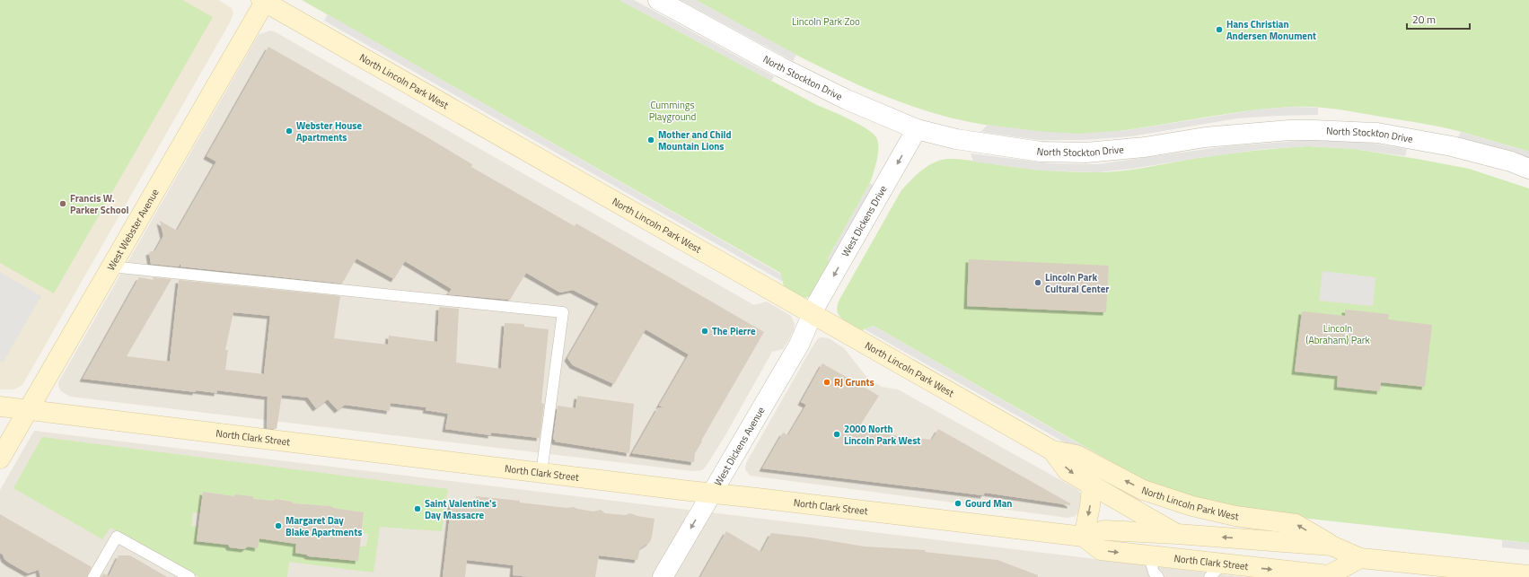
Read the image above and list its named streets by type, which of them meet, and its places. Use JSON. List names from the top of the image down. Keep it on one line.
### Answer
{"streets":{"street":["North Stockton Drive","North Lincoln Park West","West Dickens Drive","West Webster Avenue","North Clark Street","West Dickens Avenue"]},"crossings":[["North Stockton Drive","West Dickens Drive"],["North Lincoln Park West","West Dickens Drive"],["North Lincoln Park West","West Webster Avenue"],["North Lincoln Park West","North Clark Street"],["North Lincoln Park West","West Dickens Avenue"],["West Dickens Drive","West Dickens Avenue"],["West Webster Avenue","North Clark Street"],["North Clark Street","West Dickens Avenue"]],"one_way":["West Dickens Drive"],"parks":["Lincoln Park Zoo","Cummings Playground","Lincoln (Abraham) Park"],"places":["Hans Christian Andersen Monument","Webster House Apartments","Mother and Child Mountain Lions","Francis W. Parker School","Lincoln Park Cultural Center","The Pierre","RJ Grunts","2000 North Lincoln Park West","Gourd Man","Saint Valentine's Day Massacre","Margaret Day Blake Apartments"],"scale_bar":"20 m"}
